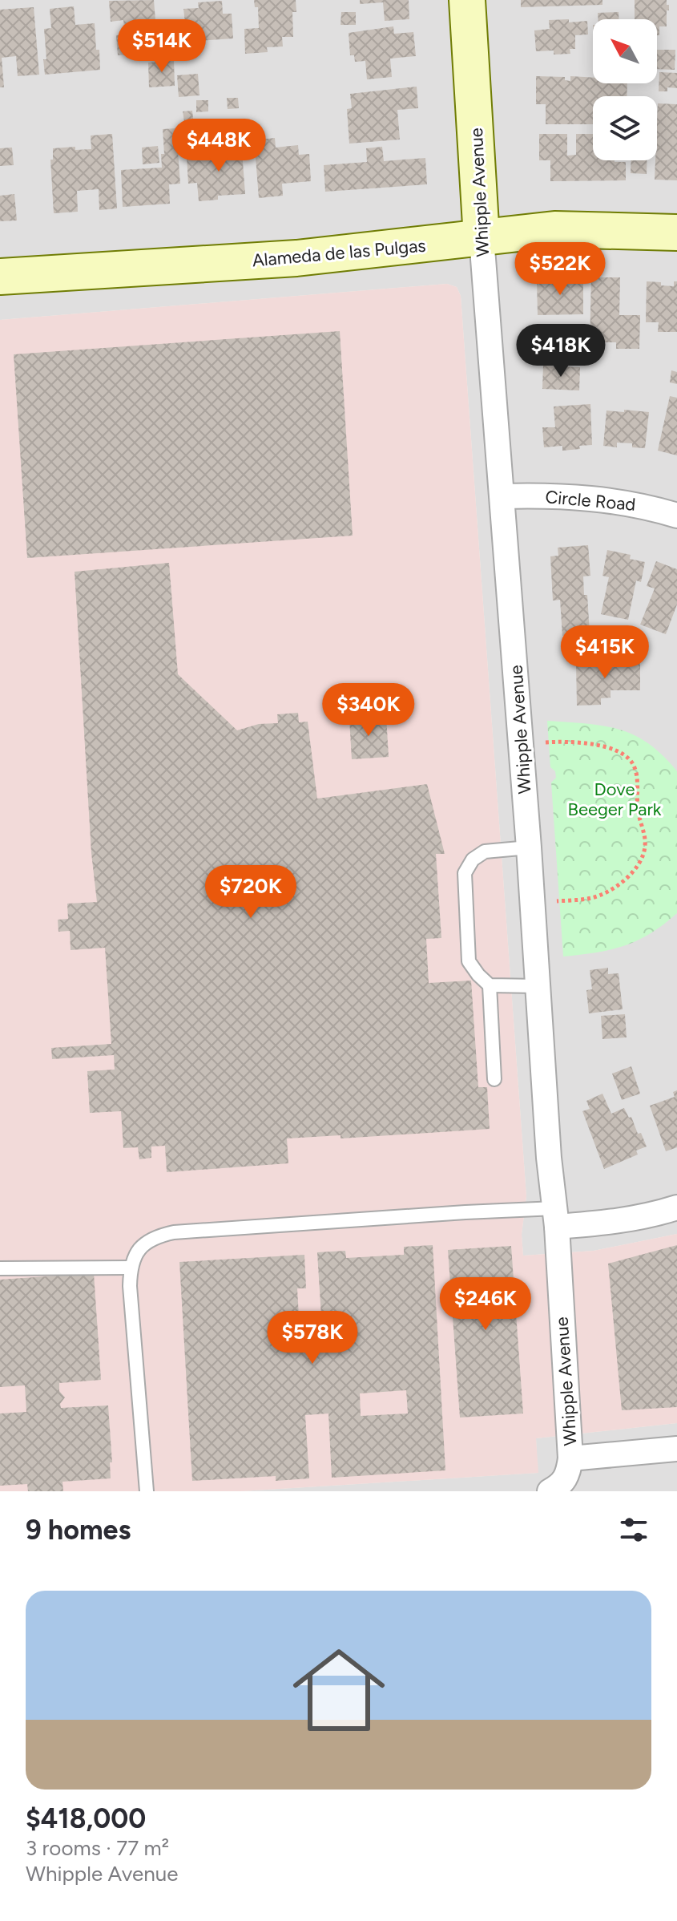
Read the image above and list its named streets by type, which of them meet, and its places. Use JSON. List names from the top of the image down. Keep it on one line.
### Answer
{"streets":{"main road":["Whipple Avenue","Alameda de las Pulgas"],"street":["Circle Road"]},"crossings":[["Whipple Avenue","Alameda de las Pulgas"],["Whipple Avenue","Circle Road"]],"parks":["Dove Beeger Park"],"north":"top left","page":{"price":["$514K","$448K","$522K","$418K","$415K","$340K","$720K","$246K","$578K"],"heading":"9 homes","list":[{"name":"$418,000","note":"3 rooms · 77 m² · Whipple Avenue"}]}}
